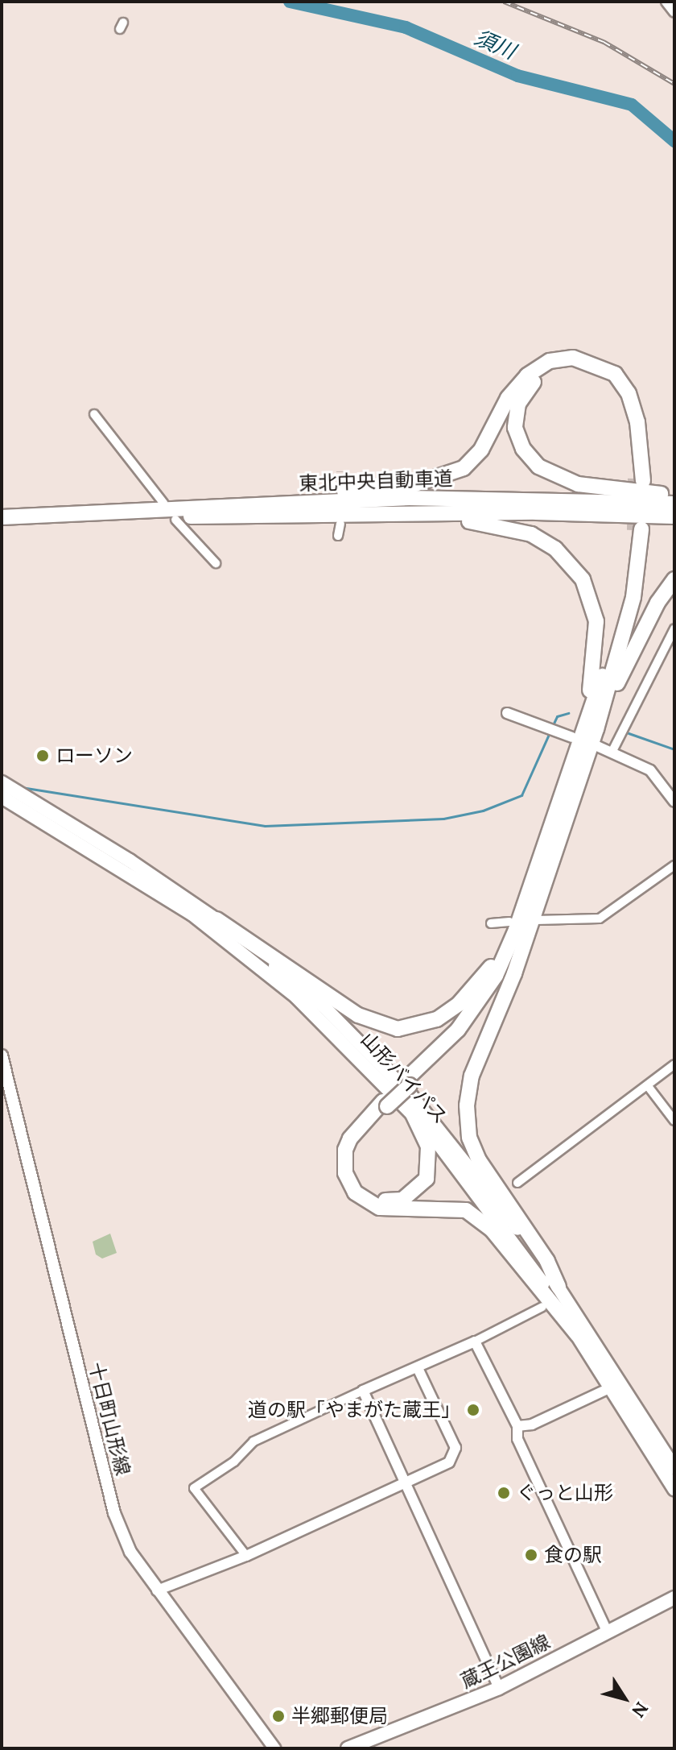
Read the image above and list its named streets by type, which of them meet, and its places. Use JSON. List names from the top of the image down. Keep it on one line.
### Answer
{"streets":{"highway":["東北中央自動車道"],"main road":["山形バイパス","十日町山形線","蔵王公園線"]},"water":["須川"],"places":["ローソン","道の駅「やまがた蔵王」","ぐっと山形","食の駅","半郷郵便局"],"north":"bottom right"}
